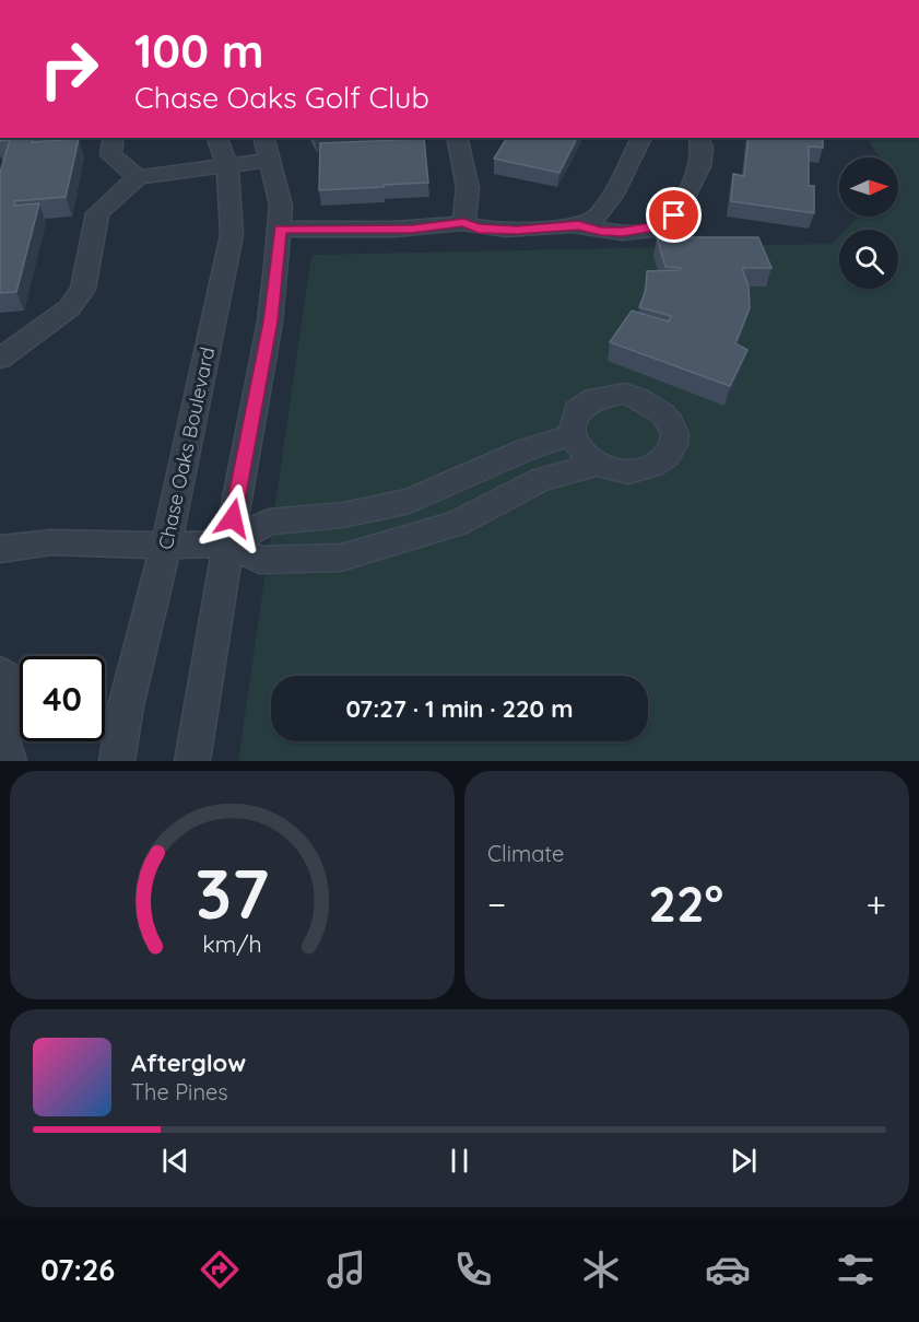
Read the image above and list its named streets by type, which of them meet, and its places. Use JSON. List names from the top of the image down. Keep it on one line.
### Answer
{"streets":{"street":["Chase Oaks Boulevard"]},"north":"right","page":{"turn":["100 m","Chase Oaks Golf Club"],"limit":"40","trip":"07:27 · 1 min · 220 m","tile":"Climate","heat":["−","22°","+"],"song":["Afterglow","The Pines"],"tabs":"07:26","gauge":["37","km/h"]}}
